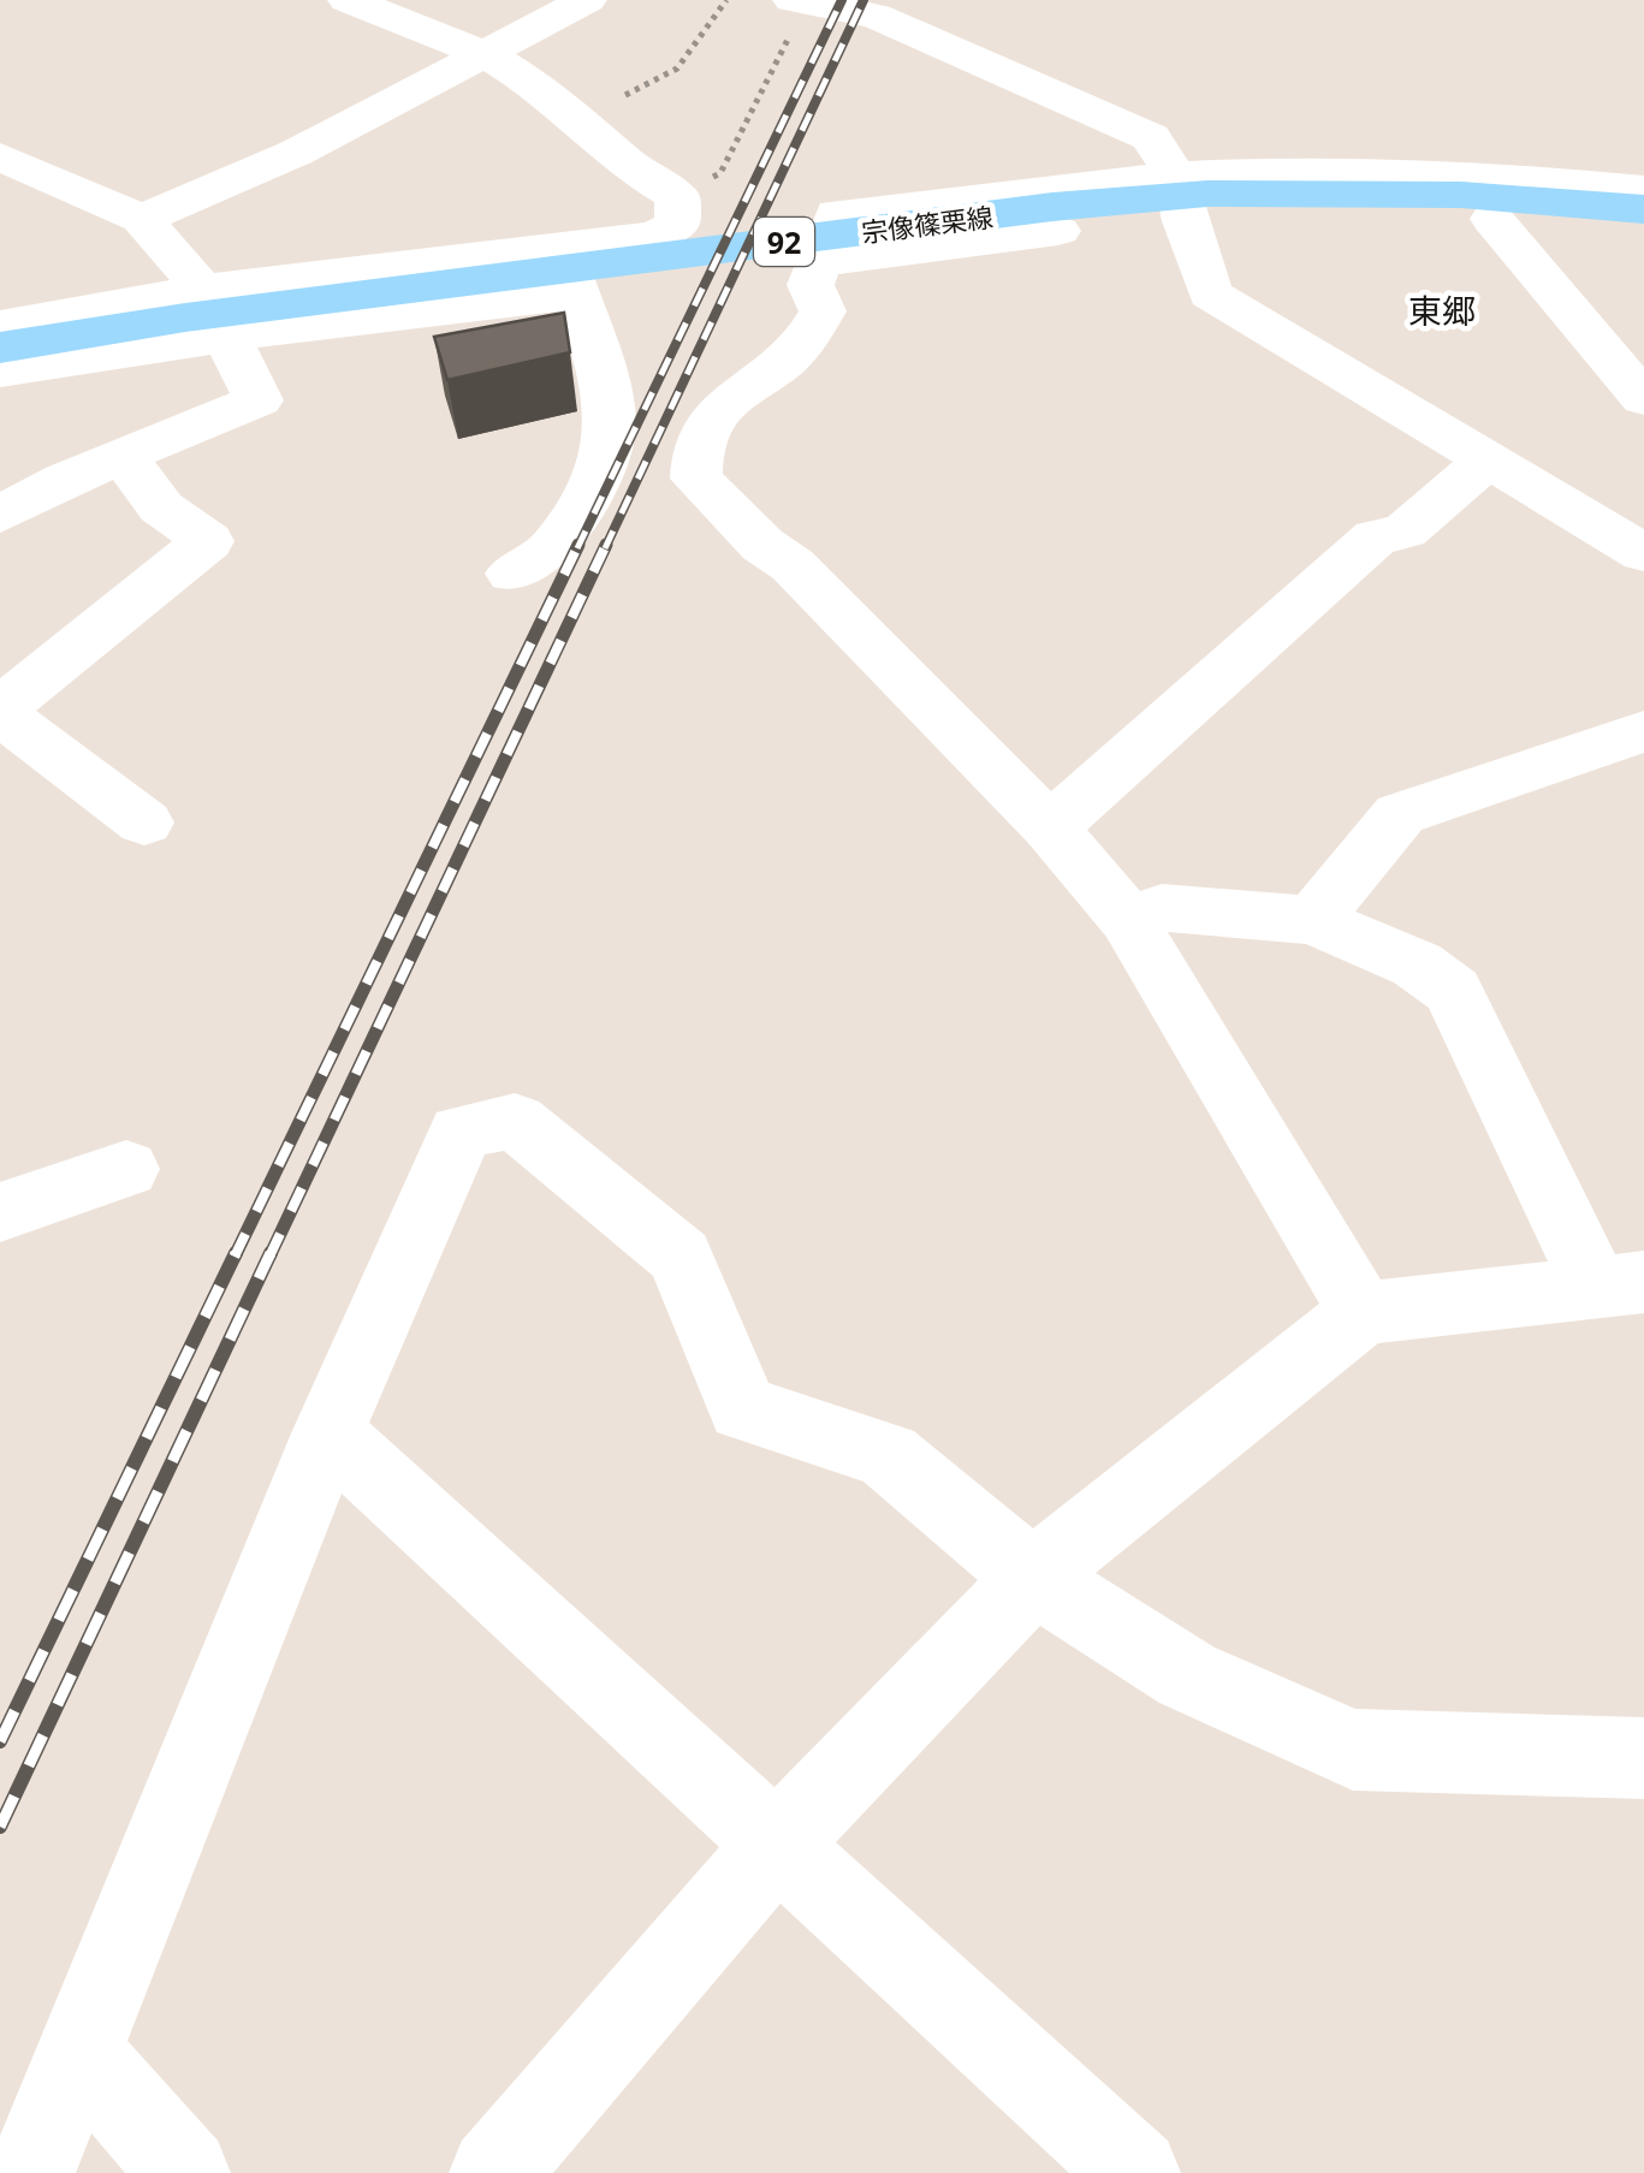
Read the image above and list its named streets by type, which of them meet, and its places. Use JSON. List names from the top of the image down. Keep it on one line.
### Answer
{"streets":{"main road":["宗像篠栗線","92"]},"districts":["東郷"]}
